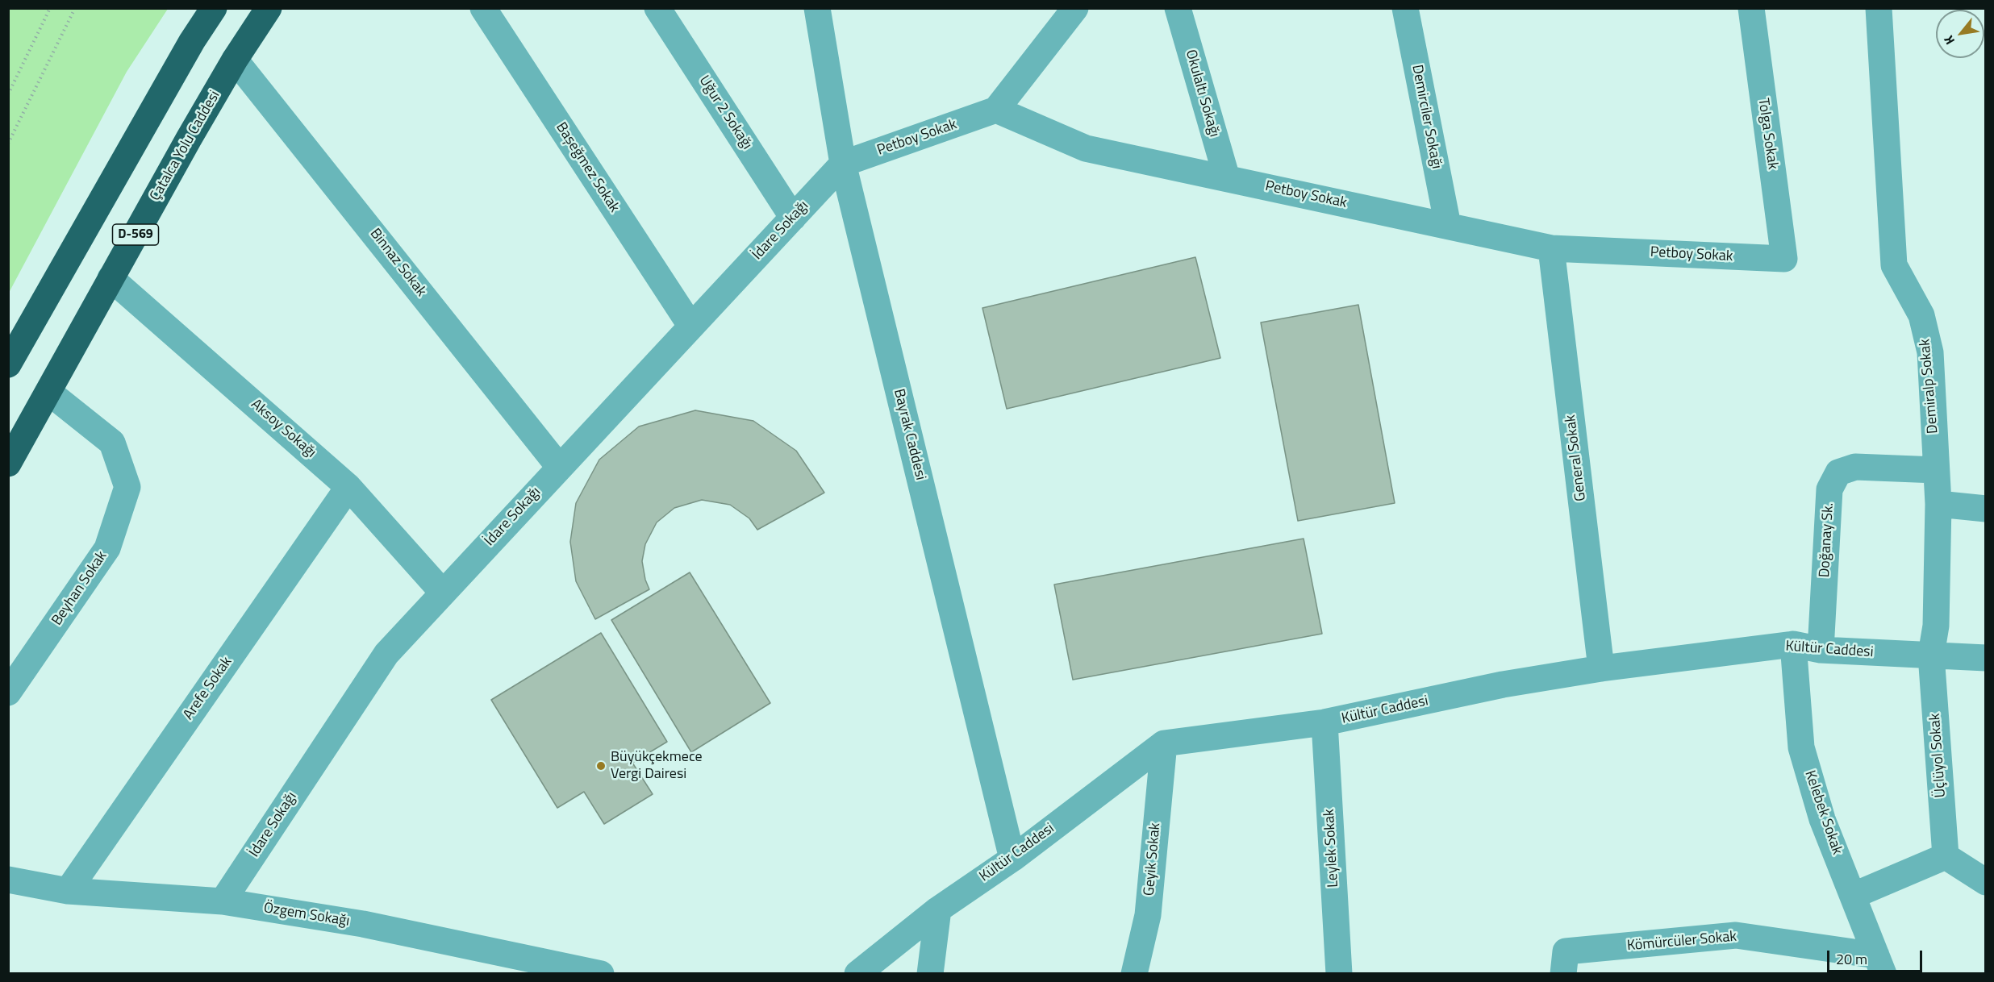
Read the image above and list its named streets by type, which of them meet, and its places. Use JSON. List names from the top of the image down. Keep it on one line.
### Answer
{"streets":{"highway":["Çatalca Yolu Caddesi","D-569"],"street":["Okulaltı Sokağı","Uğur 2 Sokağı","Demirciler Sokağı","Tolga Sokak","Petboy Sokak","Başeğmez Sokak","İdare Sokağı","Binnaz Sokak","Demiralp Sokak","Aksoy Sokağı","Bayrak Caddesi","General Sokak","Doğanay Sk.","Beyhan Sokak","Kültür Caddesi","Arefe Sokak","Üçlüyol Sokak","Kelebek Sokak","Leylek Sokak","Geyik Sokak","Özgem Sokağı","Kömürcüler Sokak"]},"crossings":[["Okulaltı Sokağı","Petboy Sokak"],["Uğur 2 Sokağı","İdare Sokağı"],["Demirciler Sokağı","Petboy Sokak"],["Tolga Sokak","Petboy Sokak"],["Petboy Sokak","İdare Sokağı"],["Petboy Sokak","Bayrak Caddesi"],["Petboy Sokak","General Sokak"],["Çatalca Yolu Caddesi","Binnaz Sokak"],["Çatalca Yolu Caddesi","Aksoy Sokağı"],["Çatalca Yolu Caddesi","Beyhan Sokak"],["Başeğmez Sokak","İdare Sokağı"],["İdare Sokağı","Binnaz Sokak"],["İdare Sokağı","Aksoy Sokağı"],["İdare Sokağı","Bayrak Caddesi"],["İdare Sokağı","Özgem Sokağı"],["Demiralp Sokak","Doğanay Sk."],["Demiralp Sokak","Kültür Caddesi"],["Demiralp Sokak","Üçlüyol Sokak"],["Aksoy Sokağı","Arefe Sokak"],["Bayrak Caddesi","Kültür Caddesi"],["General Sokak","Kültür Caddesi"],["Doğanay Sk.","Kültür Caddesi"],["Kültür Caddesi","Üçlüyol Sokak"],["Kültür Caddesi","Kelebek Sokak"],["Kültür Caddesi","Leylek Sokak"],["Kültür Caddesi","Geyik Sokak"],["Arefe Sokak","Özgem Sokağı"],["Kelebek Sokak","Kömürcüler Sokak"]],"places":["Büyükçekmece Vergi Dairesi"],"scale_bar":"20 m","north":"bottom left"}
